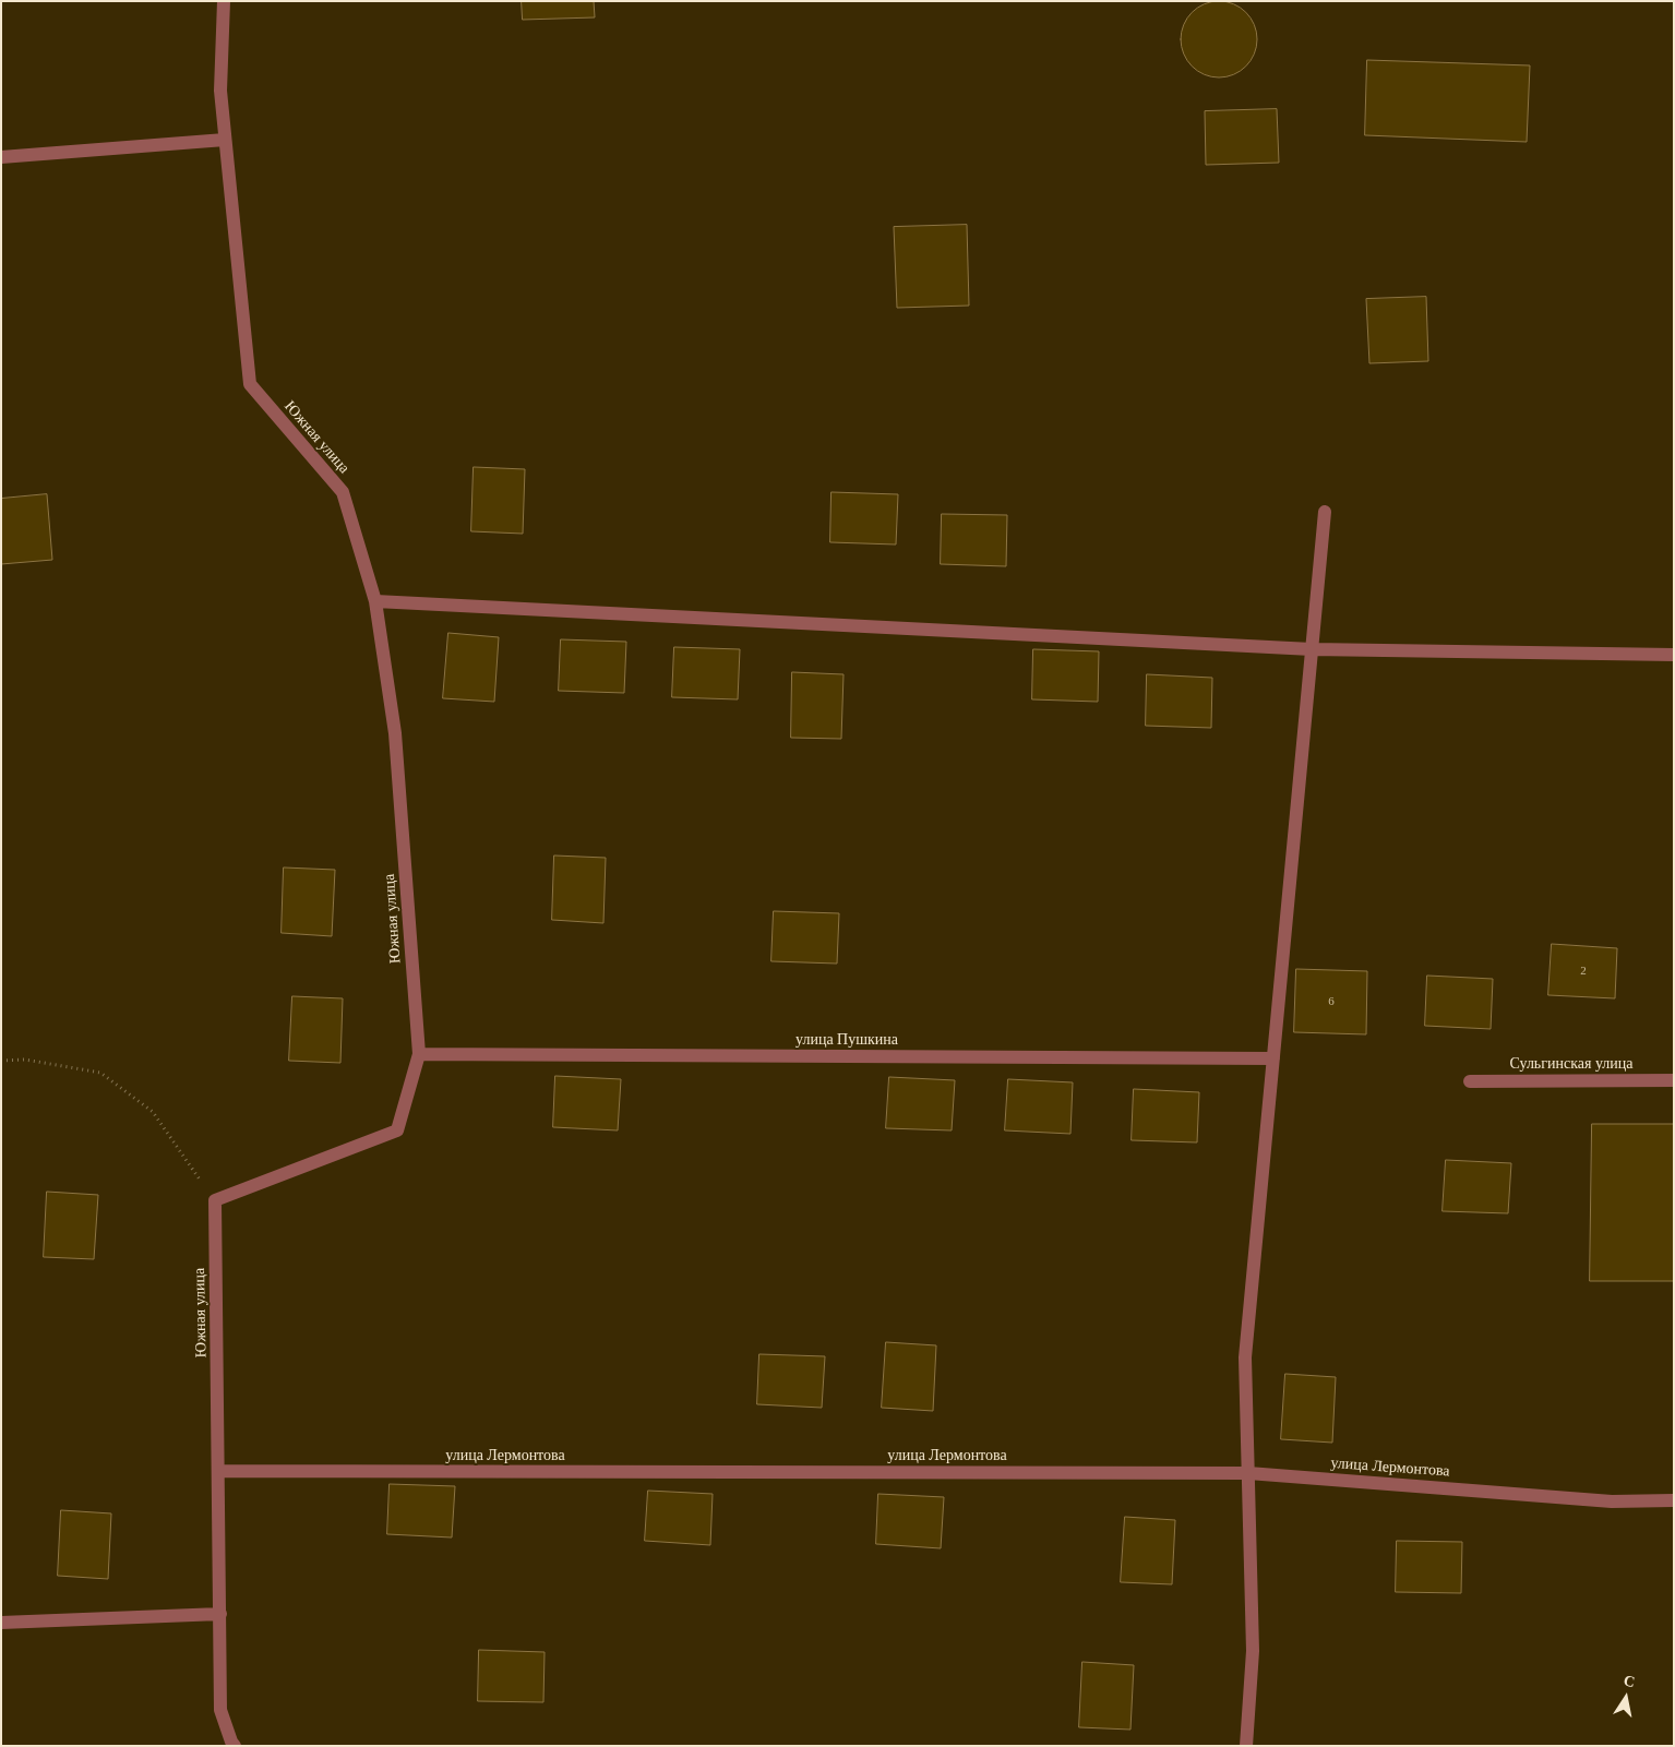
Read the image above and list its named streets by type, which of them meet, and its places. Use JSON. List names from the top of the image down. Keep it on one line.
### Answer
{"streets":{"street":["Южная улица","улица Пушкина","Сульгинская улица","улица Лермонтова"]},"crossings":[["Южная улица","улица Пушкина"],["Южная улица","улица Лермонтова"]],"house_numbers":["2","6"],"north":"top"}
